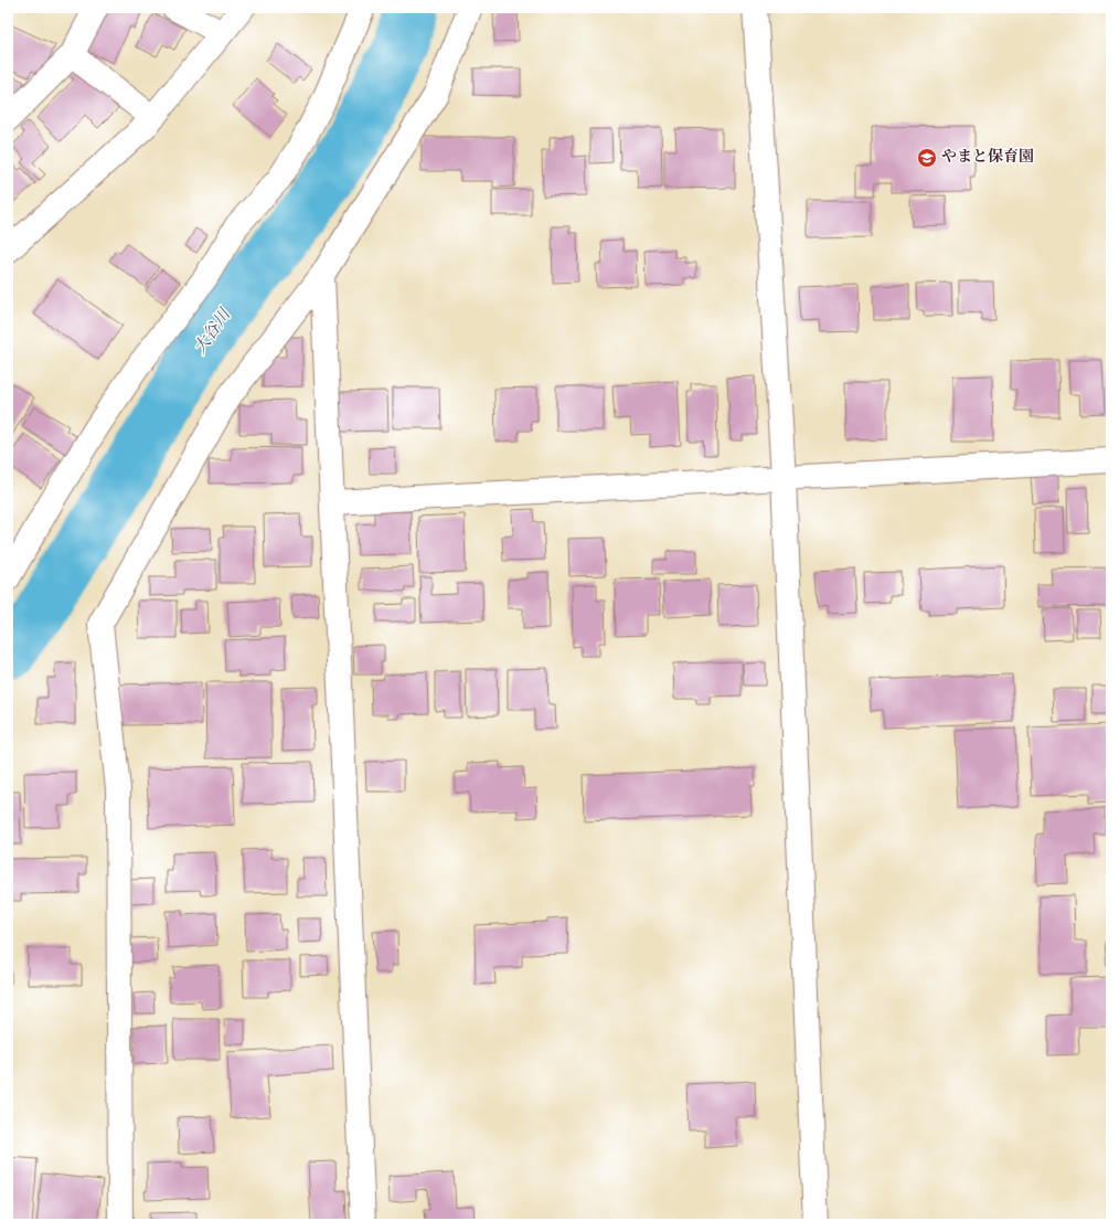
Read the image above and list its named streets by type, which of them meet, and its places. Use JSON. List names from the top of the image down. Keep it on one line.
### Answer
{"water":["大谷川"],"places":{"school or university":["やまと保育園"]}}
